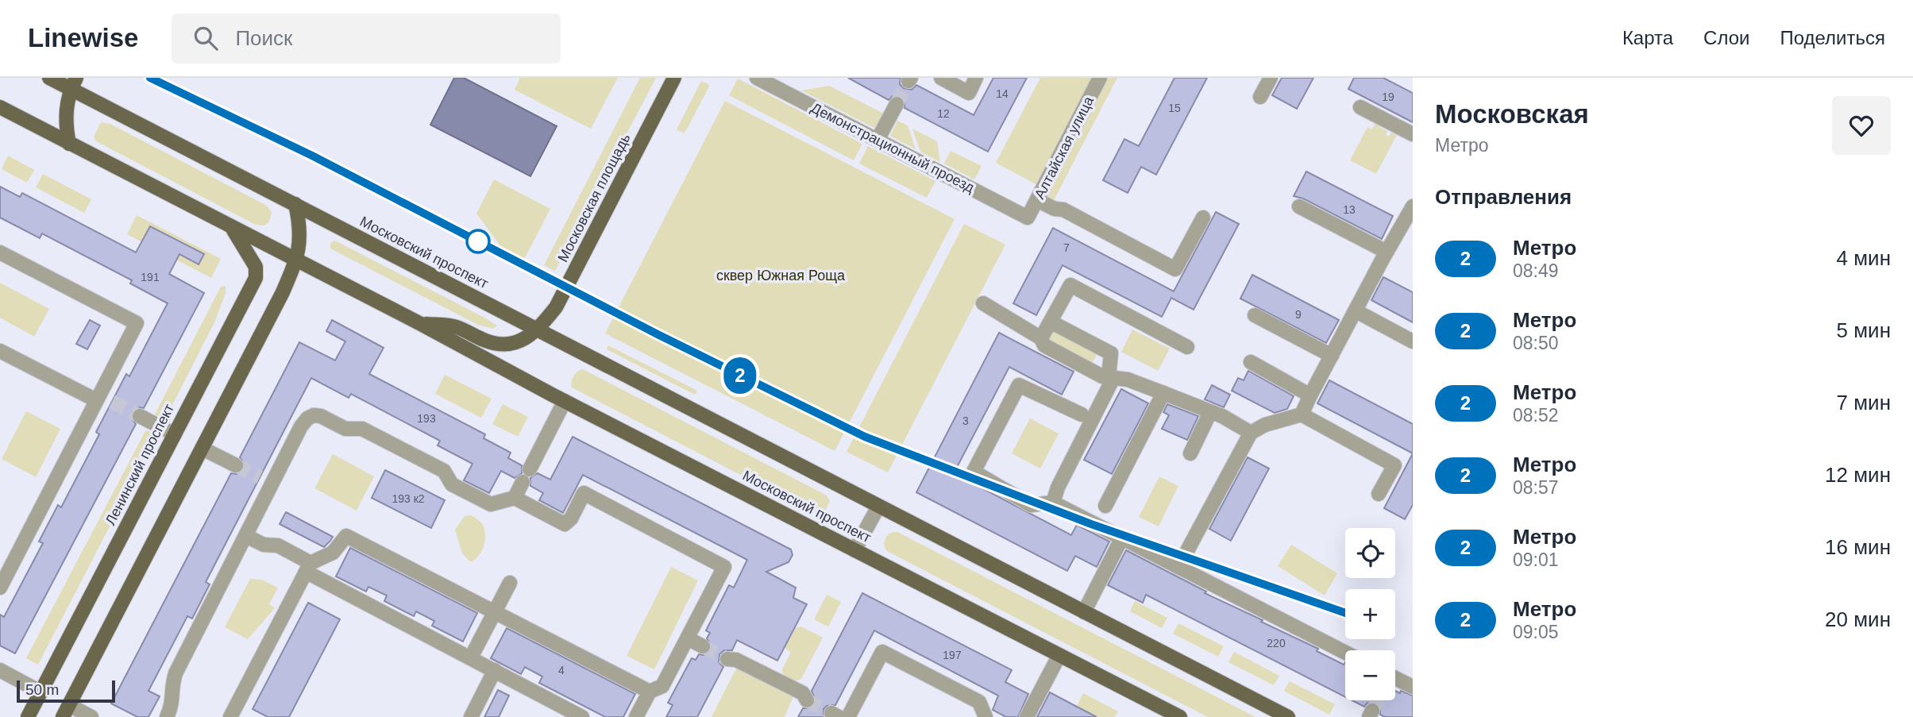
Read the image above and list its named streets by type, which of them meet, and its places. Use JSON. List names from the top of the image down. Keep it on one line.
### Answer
{"streets":{"main road":["Московская площадь","Московский проспект","Ленинский проспект"],"street":["Демонстрационный проезд","Алтайская улица"]},"crossings":[["Демонстрационный проезд","Алтайская улица"],["Московская площадь","Московский проспект"],["Московский проспект","Ленинский проспект"]],"parks":["сквер Южная Роща"],"lines":["metro line 2"],"house_numbers":["14","19","15","12","13","7","191","9","193","3","193 к2","220","197","4"],"scale_bar":"50 m","page":{"header":"Linewise","search":"Поиск","nav":["Карта","Слои","Поделиться"],"on_map":"2","heading":[["Московская","Метро"],"Отправления"],"list":[{"mark":"2","name":"Метро","note":"08:49","value":"4 мин"},{"mark":"2","name":"Метро","note":"08:50","value":"5 мин"},{"mark":"2","name":"Метро","note":"08:52","value":"7 мин"},{"mark":"2","name":"Метро","note":"08:57","value":"12 мин"},{"mark":"2","name":"Метро","note":"09:01","value":"16 мин"},{"mark":"2","name":"Метро","note":"09:05","value":"20 мин"}],"map_buttons":["+","−"],"scale":"50 m"}}
